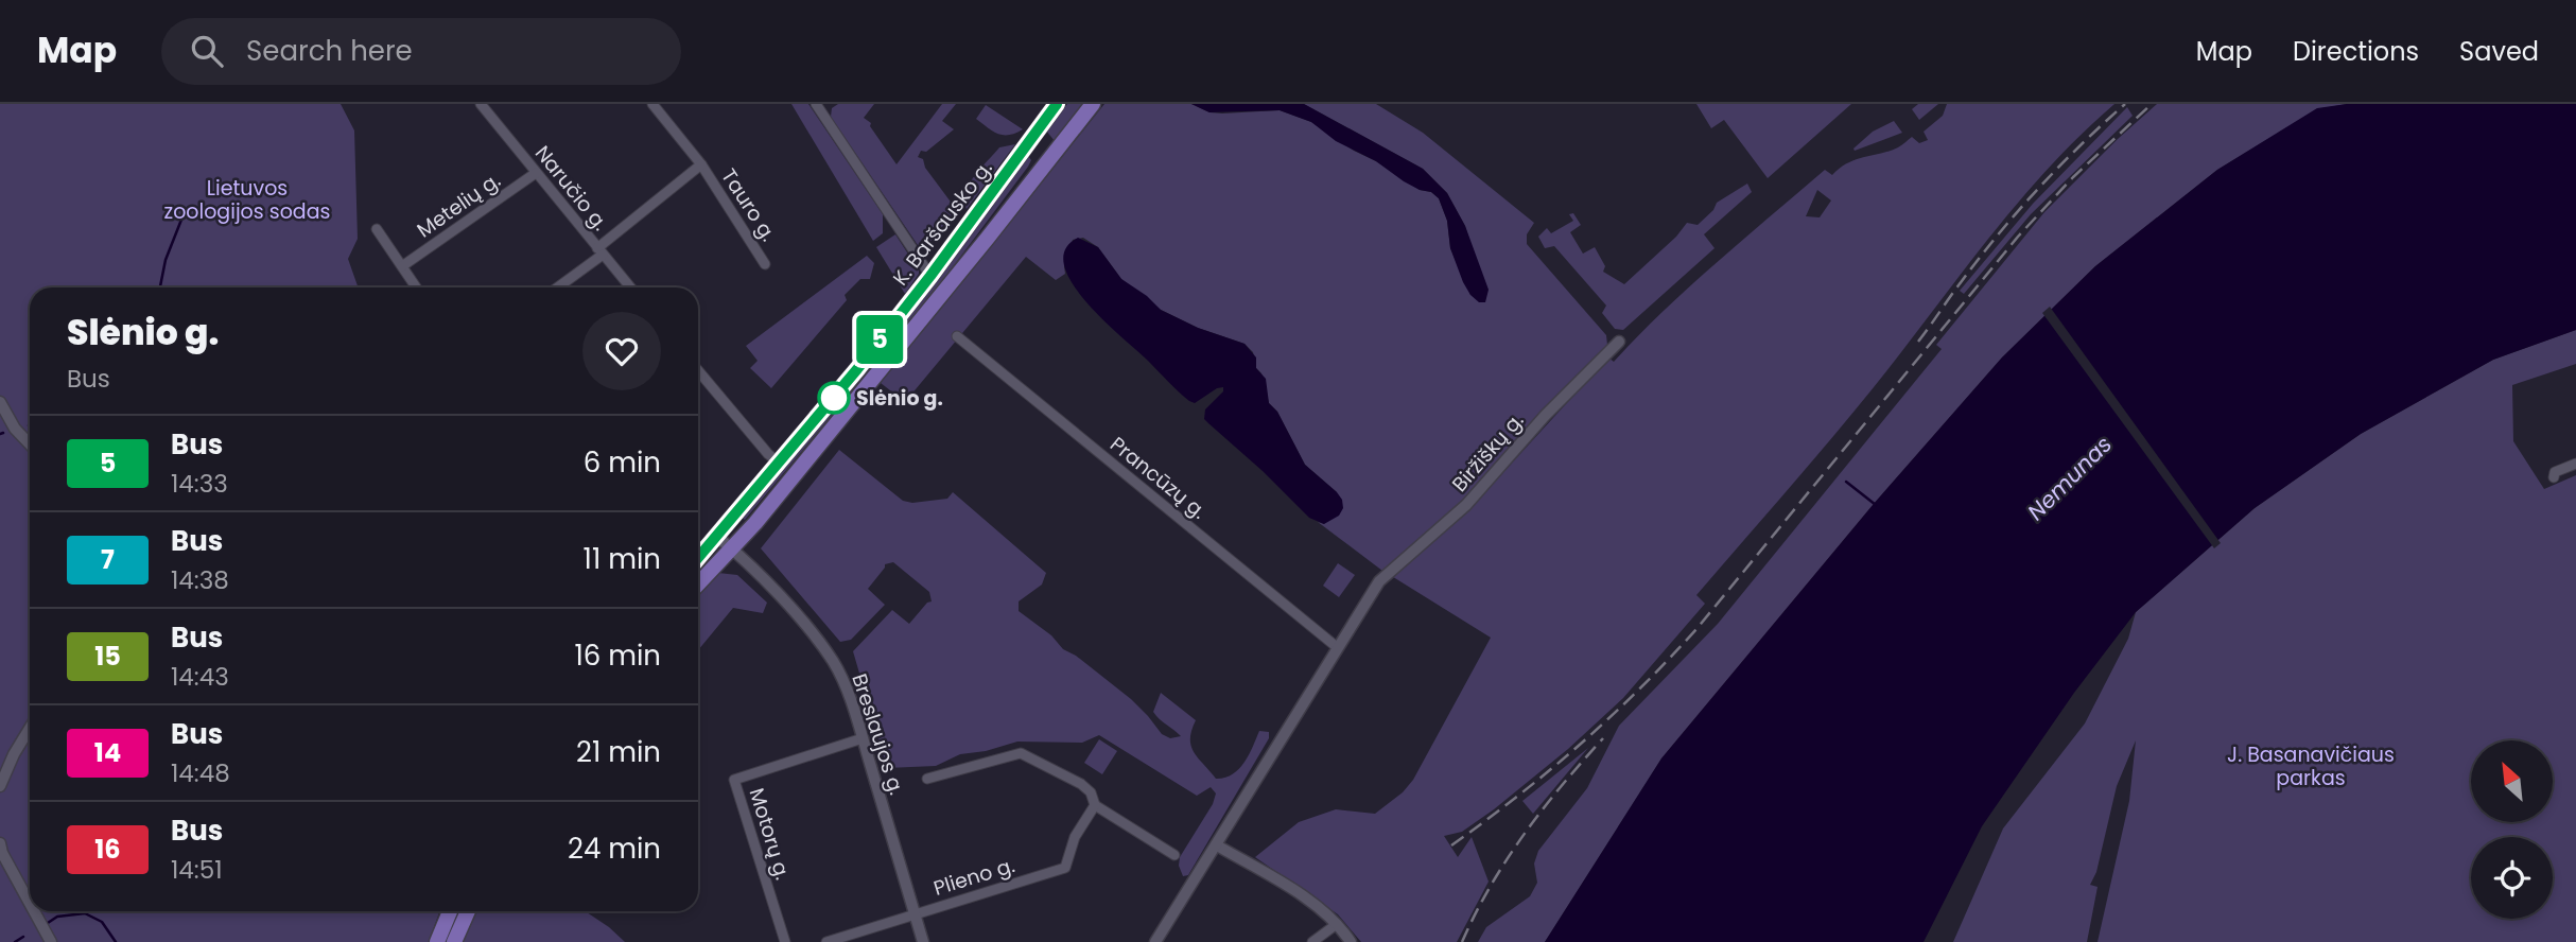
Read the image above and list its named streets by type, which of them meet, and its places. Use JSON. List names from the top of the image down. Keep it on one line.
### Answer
{"streets":{"main road":["K. Baršausko g."],"street":["Naručio g.","Metelių g.","Tauro g.","Biržiškų g.","Prancūzų g.","Breslaujos g.","Motorų g.","Plieno g."]},"crossings":[["Naručio g.","Metelių g."],["Naručio g.","Tauro g."],["K. Baršausko g.","Breslaujos g."],["Biržiškų g.","Prancūzų g."],["Breslaujos g.","Motorų g."],["Breslaujos g.","Plieno g."]],"water":["Nemunas"],"parks":["Lietuvos zoologijos sodas","J. Basanavičiaus parkas"],"places":["Slėnio g."],"lines":["bus line 5"],"north":"top left","page":{"header":"Map","search":"Search here","nav":["Map","Directions","Saved"],"on_map":"5","heading":["Slėnio g.","Bus"],"list":[{"mark":"5","name":"Bus","note":"14:33","value":"6 min"},{"mark":"7","name":"Bus","note":"14:38","value":"11 min"},{"mark":"15","name":"Bus","note":"14:43","value":"16 min"},{"mark":"14","name":"Bus","note":"14:48","value":"21 min"},{"mark":"16","name":"Bus","note":"14:51","value":"24 min"}]}}
